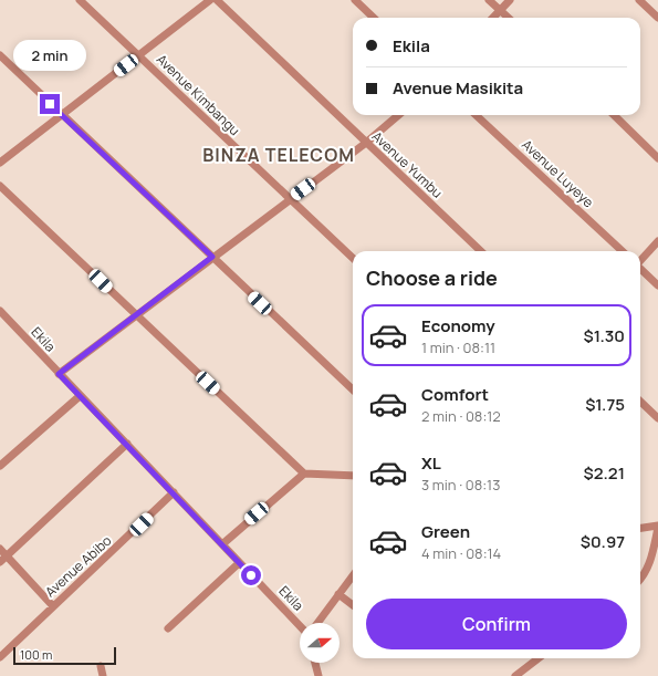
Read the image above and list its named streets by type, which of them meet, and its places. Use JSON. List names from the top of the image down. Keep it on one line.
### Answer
{"streets":{"street":["Avenue Kimbangu","Avenue Yumbu","Avenue Luyeye","Ekila","Avenue Abibo"]},"crossings":[["Ekila","Avenue Abibo"]],"districts":["BINZA TELECOM"],"scale_bar":"100 m","north":"right","page":{"banner":["Ekila","Avenue Masikita"],"bubble":"2 min","heading":"Choose a ride","list":[{"name":"Economy","note":"1 min · 08:11","value":"$1.30"},{"name":"Comfort","note":"2 min · 08:12","value":"$1.75"},{"name":"XL","note":"3 min · 08:13","value":"$2.21"},{"name":"Green","note":"4 min · 08:14","value":"$0.97"}],"buttons":"Confirm","scale":"100 m"}}
